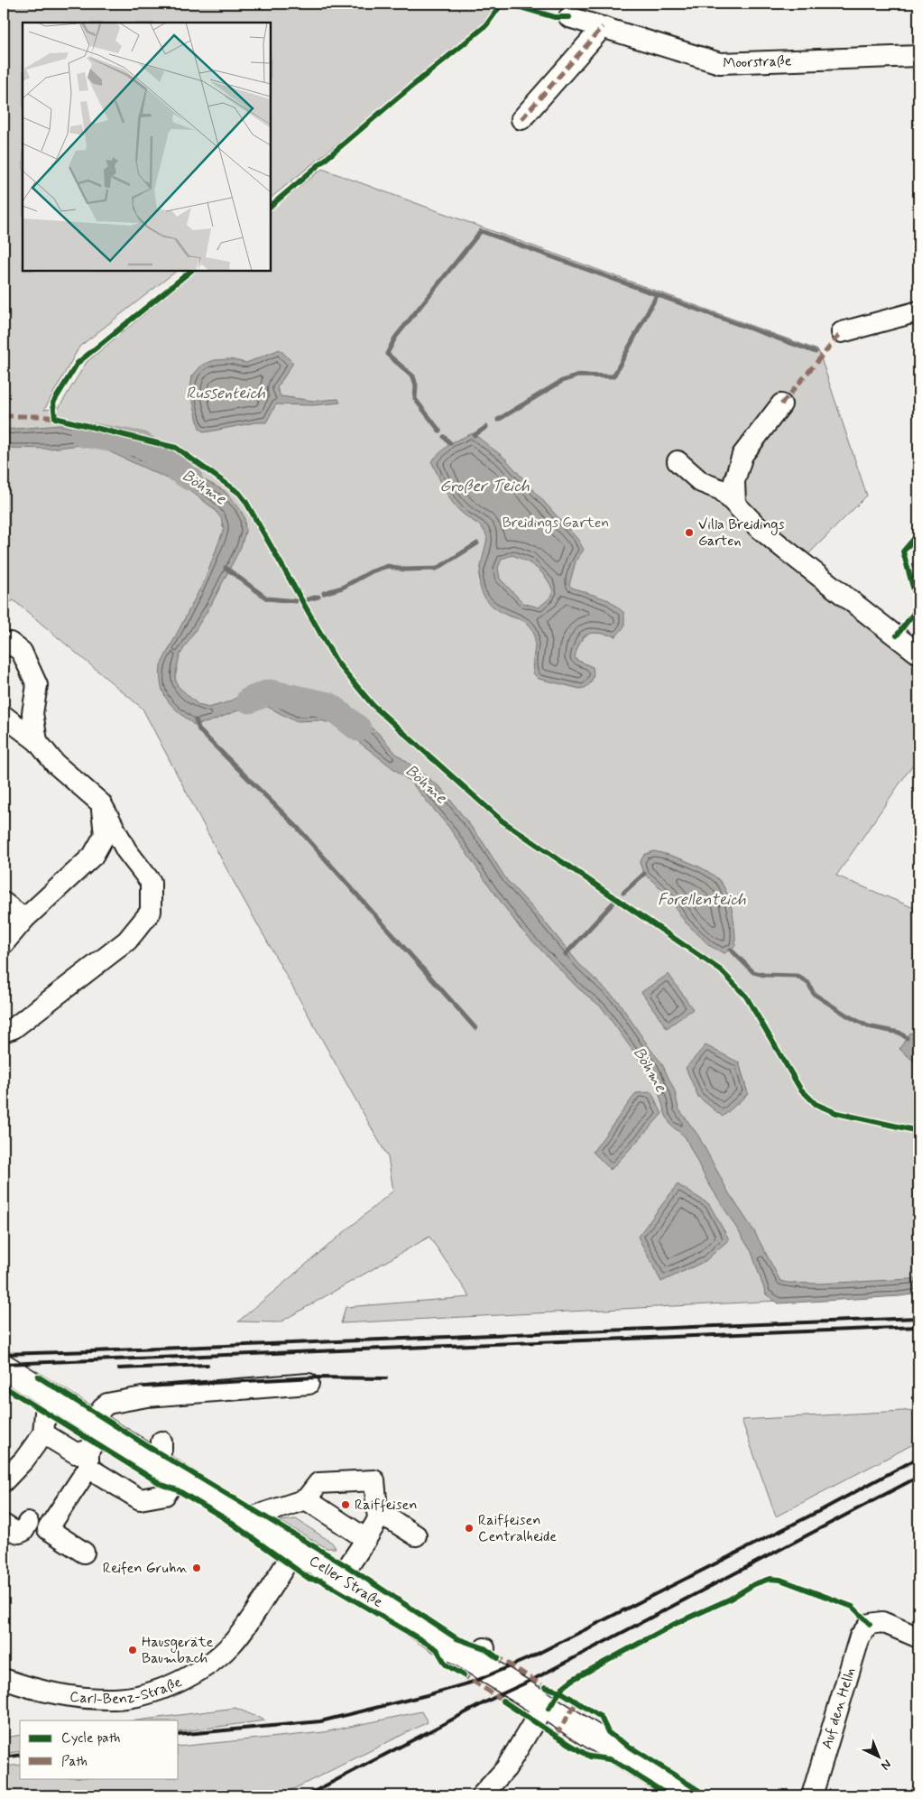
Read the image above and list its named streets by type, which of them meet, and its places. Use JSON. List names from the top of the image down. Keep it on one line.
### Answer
{"streets":{"main road":["Celler Straße"],"street":["Moorstraße","Carl-Benz-Straße","Auf den Helln"]},"crossings":[["Celler Straße","Carl-Benz-Straße"]],"water":["Russenteich","Großer Teich","Böhme","Forellenteich"],"parks":["Breidings Garten"],"places":["Villa Breidings Garten","Raiffeisen","Raiffeisen Centralheide","Reifen Gruhn","Hausgeräte Baumbach"],"legend":["Cycle path","Path"],"north":"bottom right"}
